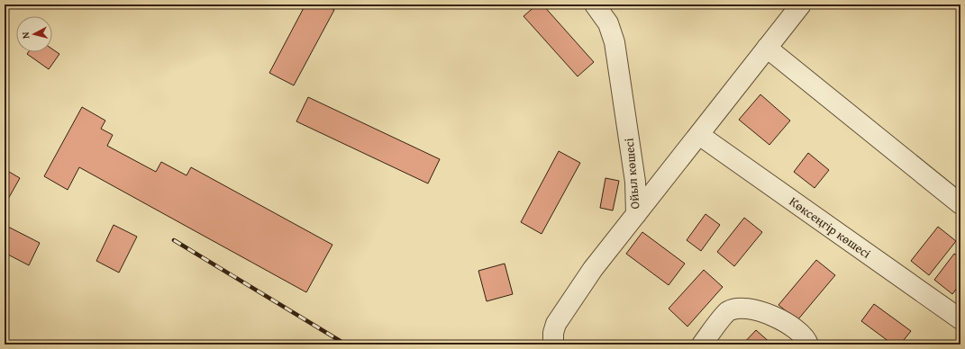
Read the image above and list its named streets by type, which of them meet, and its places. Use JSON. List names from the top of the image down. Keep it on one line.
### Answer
{"streets":{"street":["Ойыл көшесі","Көксеңгір көшесі"]},"north":"left"}
